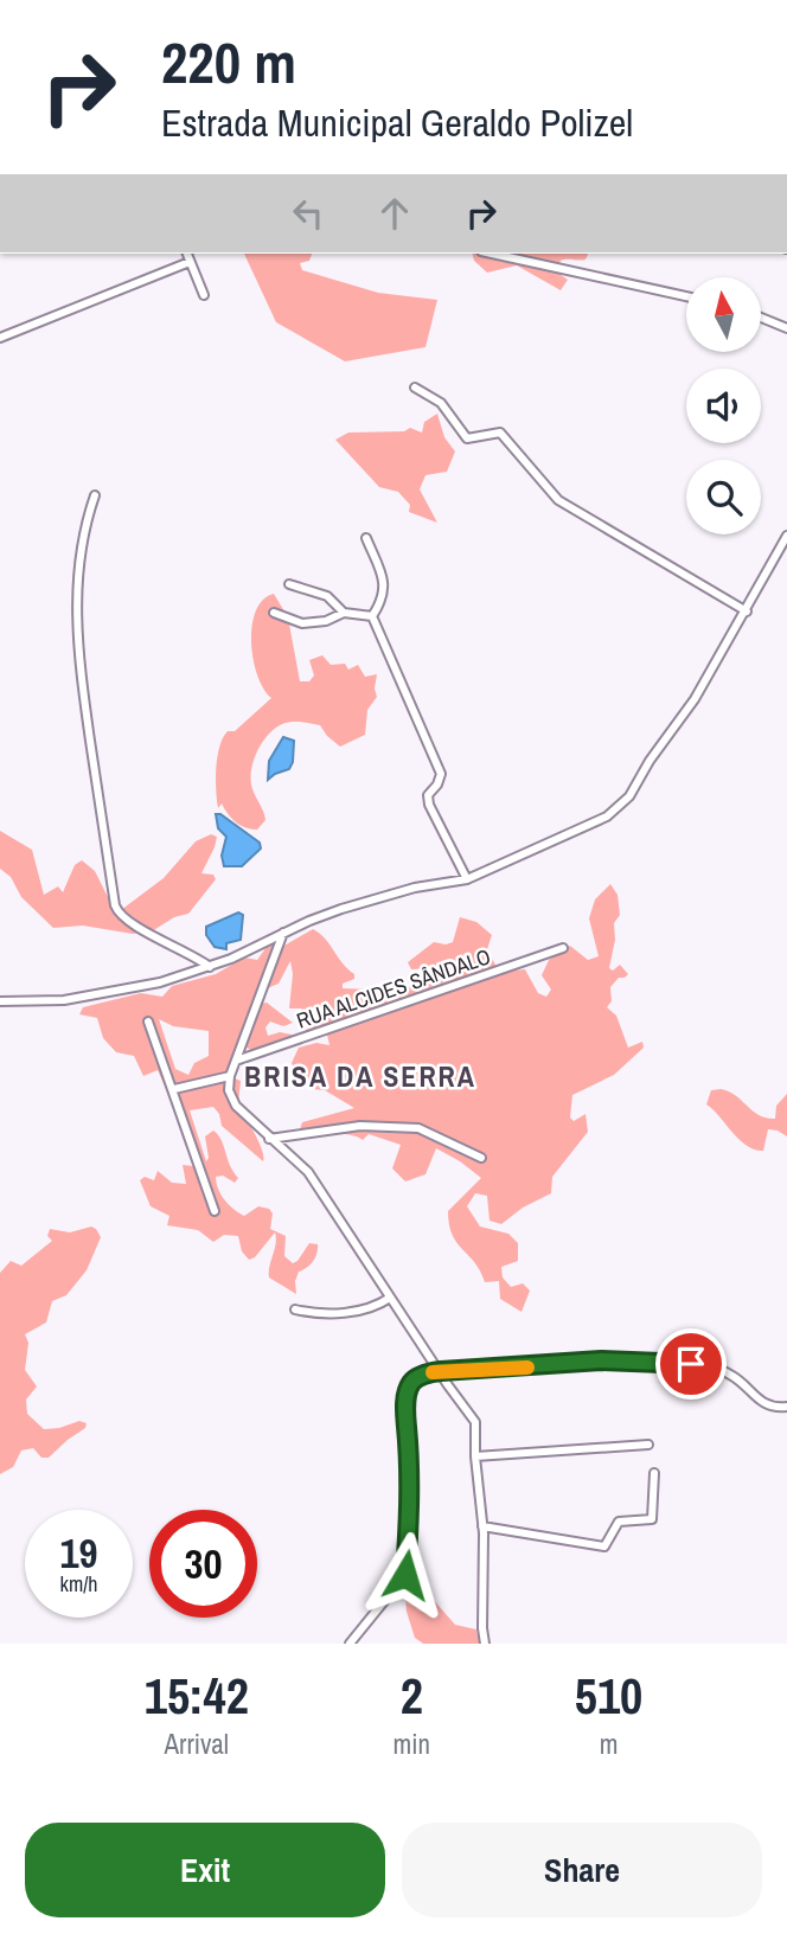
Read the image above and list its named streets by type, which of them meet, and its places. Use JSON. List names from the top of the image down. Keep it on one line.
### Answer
{"streets":{"street":["RUA ALCIDES SÂNDALO"]},"districts":["BRISA DA SERRA"],"north":"top","page":{"turn":["220 m","Estrada Municipal Geraldo Polizel"],"speed":"19 km/h","limit":"30","eta":["15:42","Arrival","2","min","510","m"],"buttons":["Exit","Share"]}}
